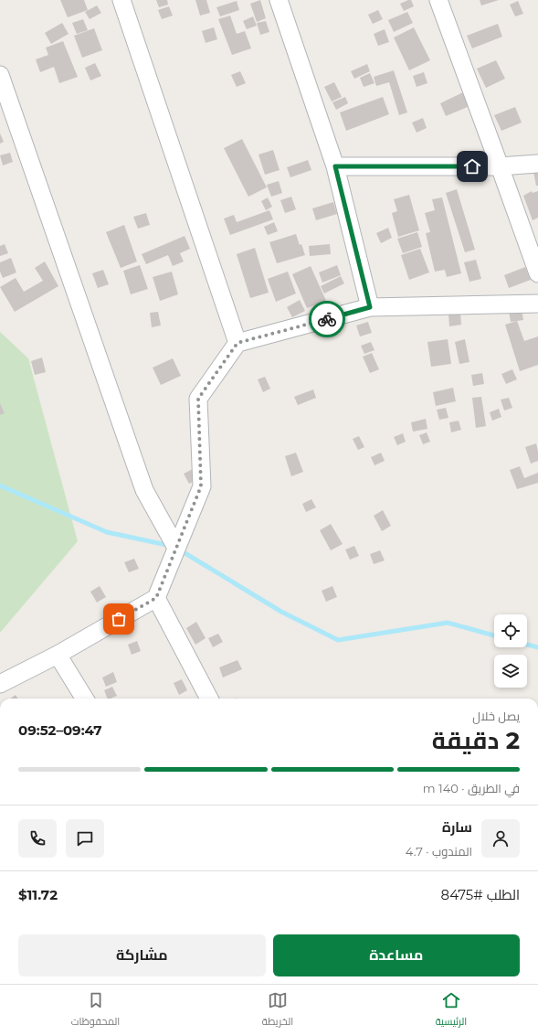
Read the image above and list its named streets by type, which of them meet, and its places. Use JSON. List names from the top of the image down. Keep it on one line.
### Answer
{"page":{"heading":["2 دقيقة","يصل خلال","09:47–09:52"],"panel":["سارة","المندوب · 4.7","الطلب #8475","$11.72"],"bar":"في الطريق · 140 m","buttons":["مساعدة","مشاركة"],"tabs":["الرئيسية","الخريطة","المحفوظات"]}}
